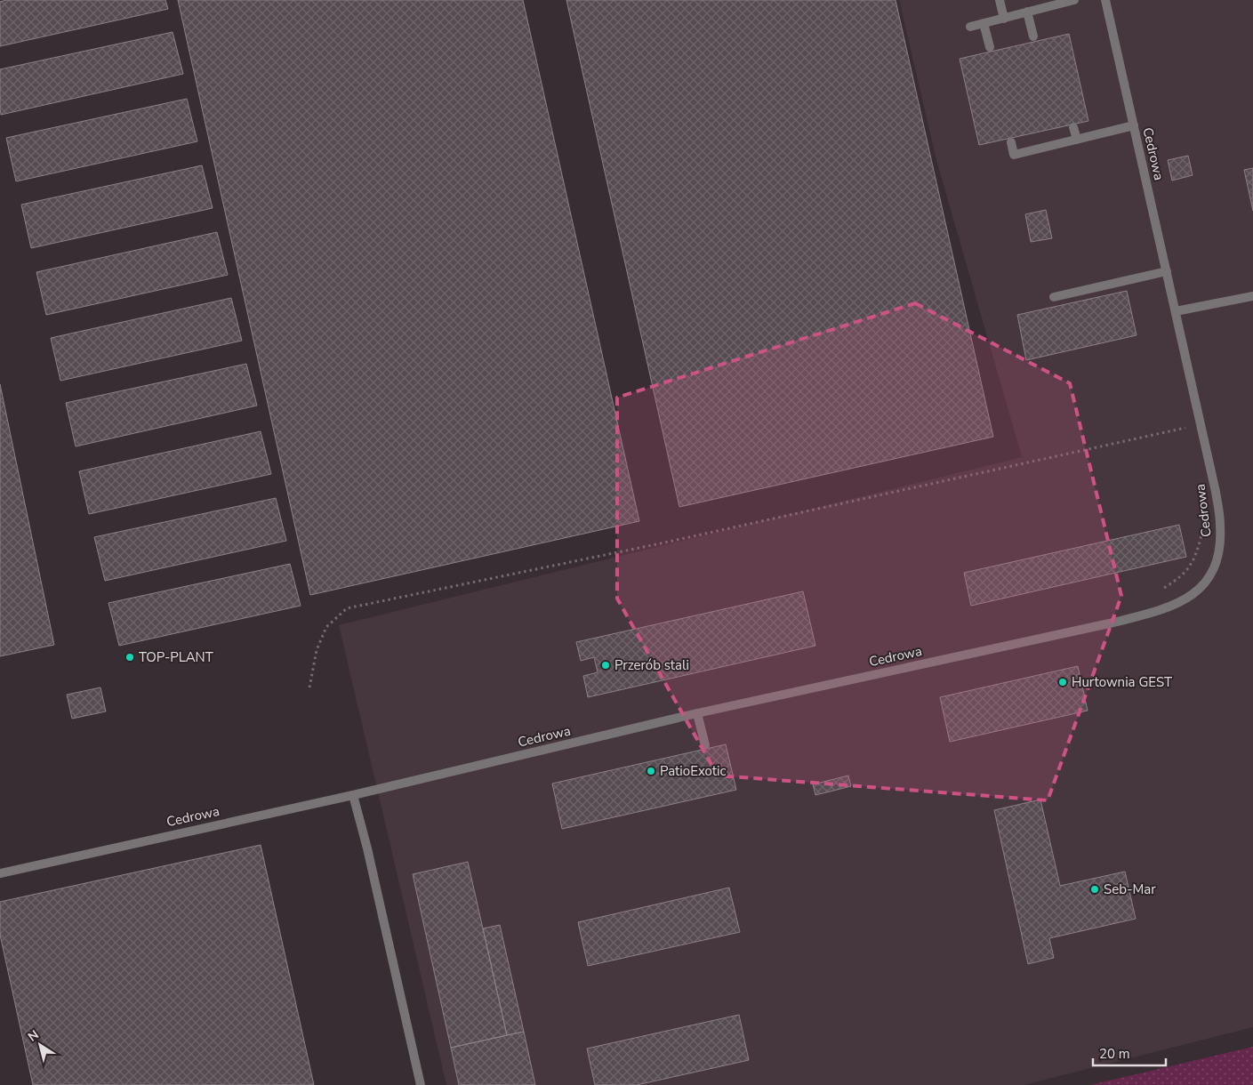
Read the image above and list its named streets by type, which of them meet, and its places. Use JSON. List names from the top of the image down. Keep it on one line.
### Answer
{"streets":{"street":["Cedrowa"]},"places":["TOP-PLANT","Przerób stali","Hurtownia GEST","PatioExotic","Seb-Mar"],"scale_bar":"20 m","north":"top left"}
